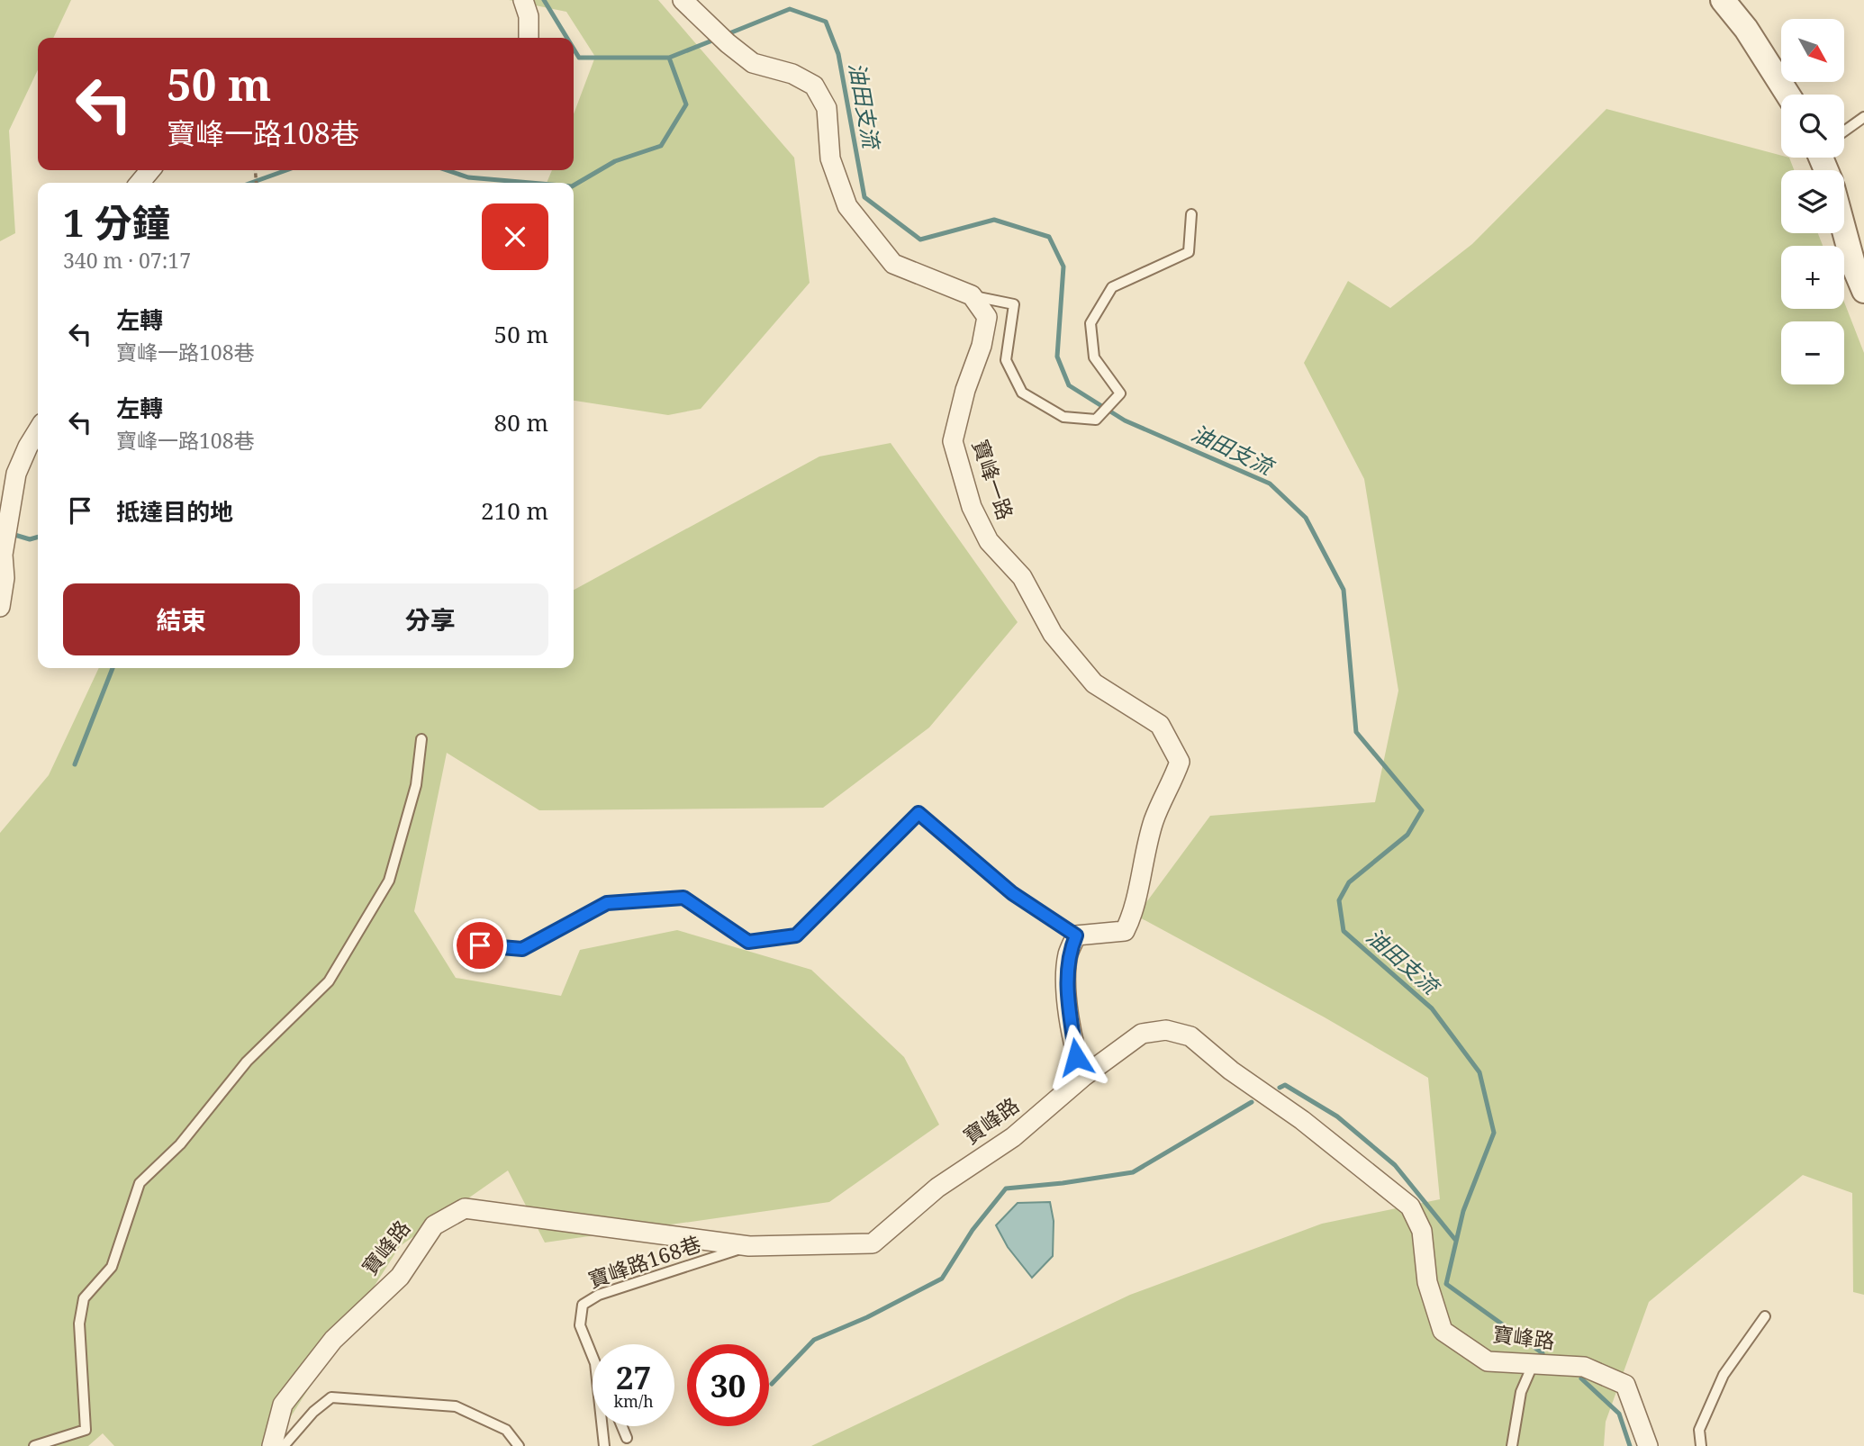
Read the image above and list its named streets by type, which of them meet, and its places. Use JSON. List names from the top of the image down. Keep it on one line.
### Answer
{"streets":{"street":["寶峰一路","寶峰路"],"lane":["寶峰路168巷"]},"crossings":[["寶峰路","寶峰路168巷"]],"water":["油田支流"],"north":"bottom right","page":{"map_buttons":["+","−"],"turn":["50 m","寶峰一路108巷"],"heading":["1 分鐘","340 m · 07:17"],"list":[{"name":"左轉","note":"寶峰一路108巷","value":"50 m"},{"name":"左轉","note":"寶峰一路108巷","value":"80 m"},{"name":"抵達目的地","value":"210 m"}],"buttons":["結束","分享"],"speed":"27 km/h","limit":"30"}}
